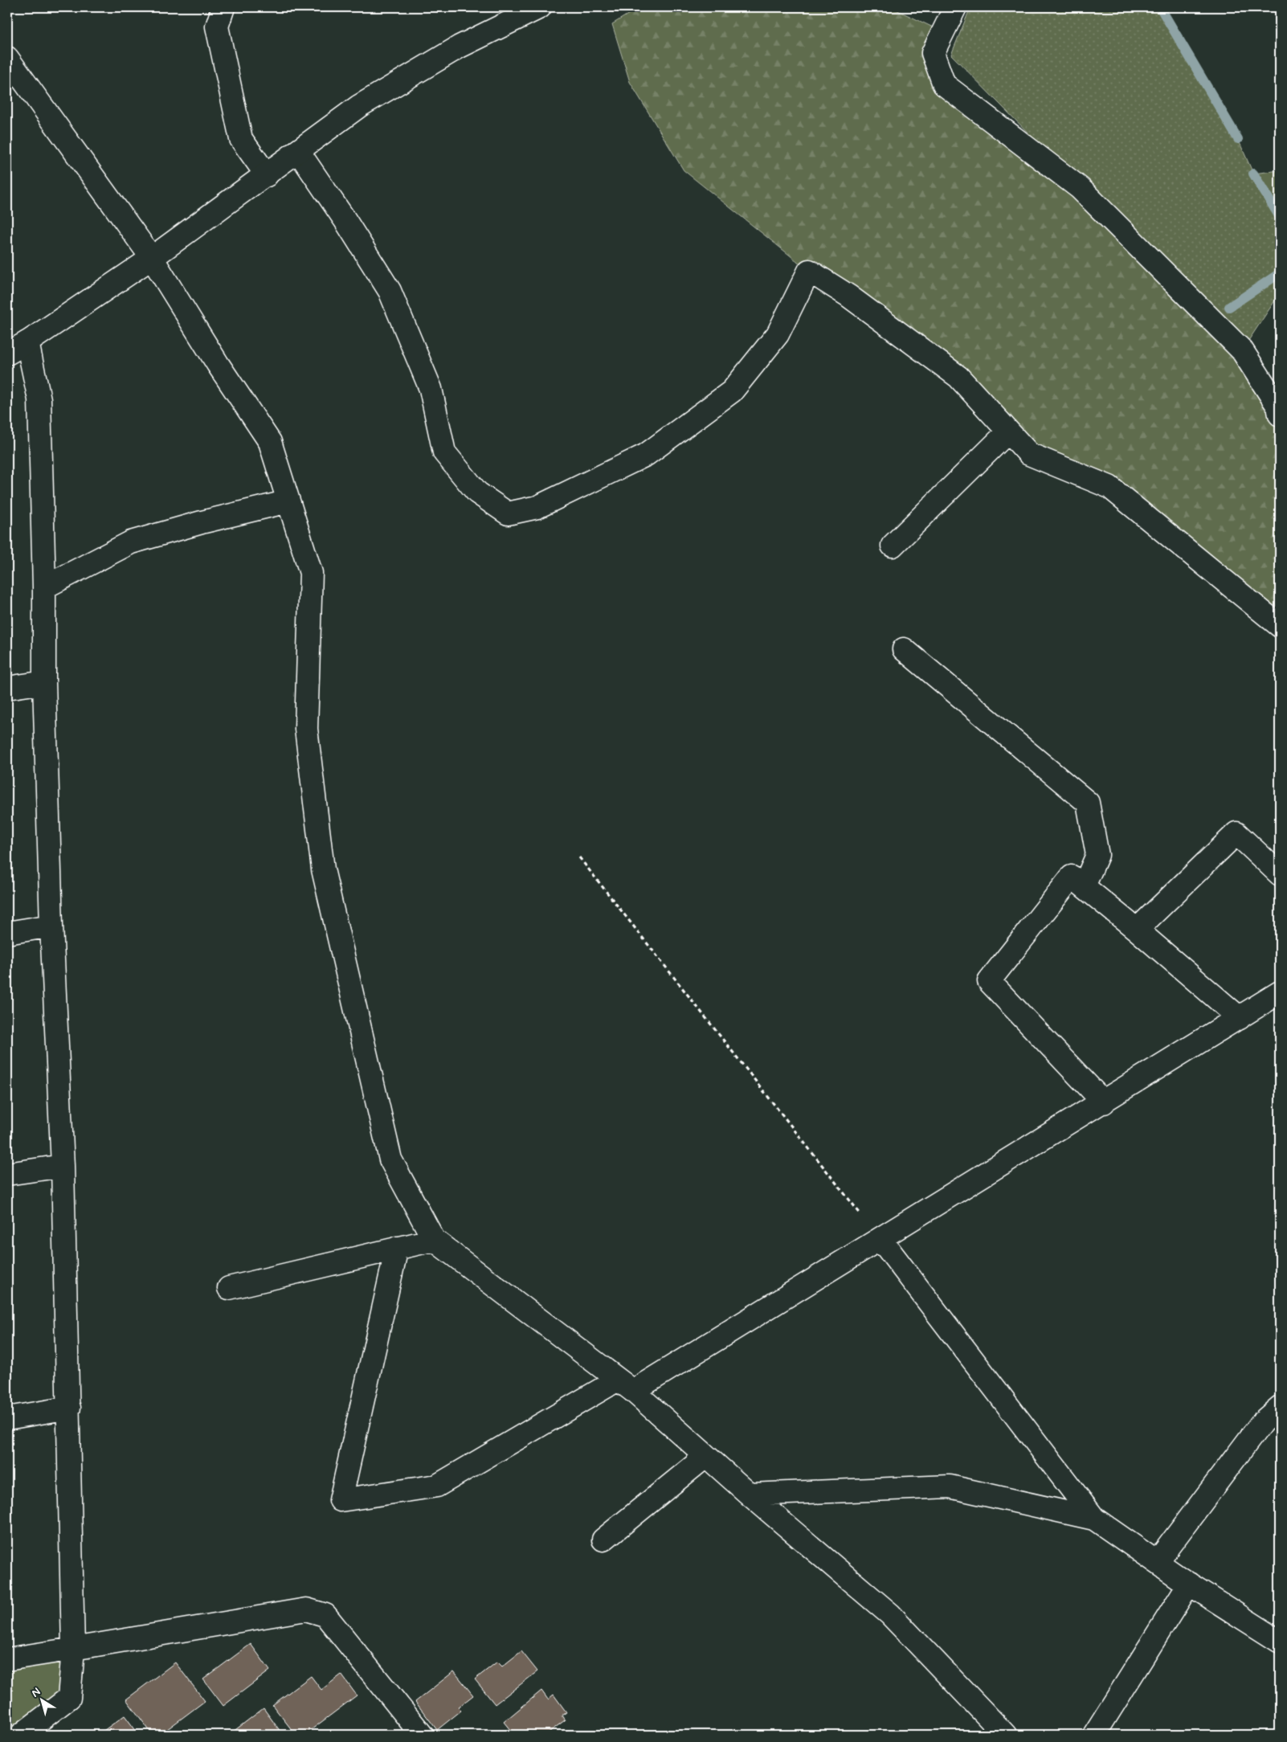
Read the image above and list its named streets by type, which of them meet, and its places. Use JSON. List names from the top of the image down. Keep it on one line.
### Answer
{"north":"top left"}
